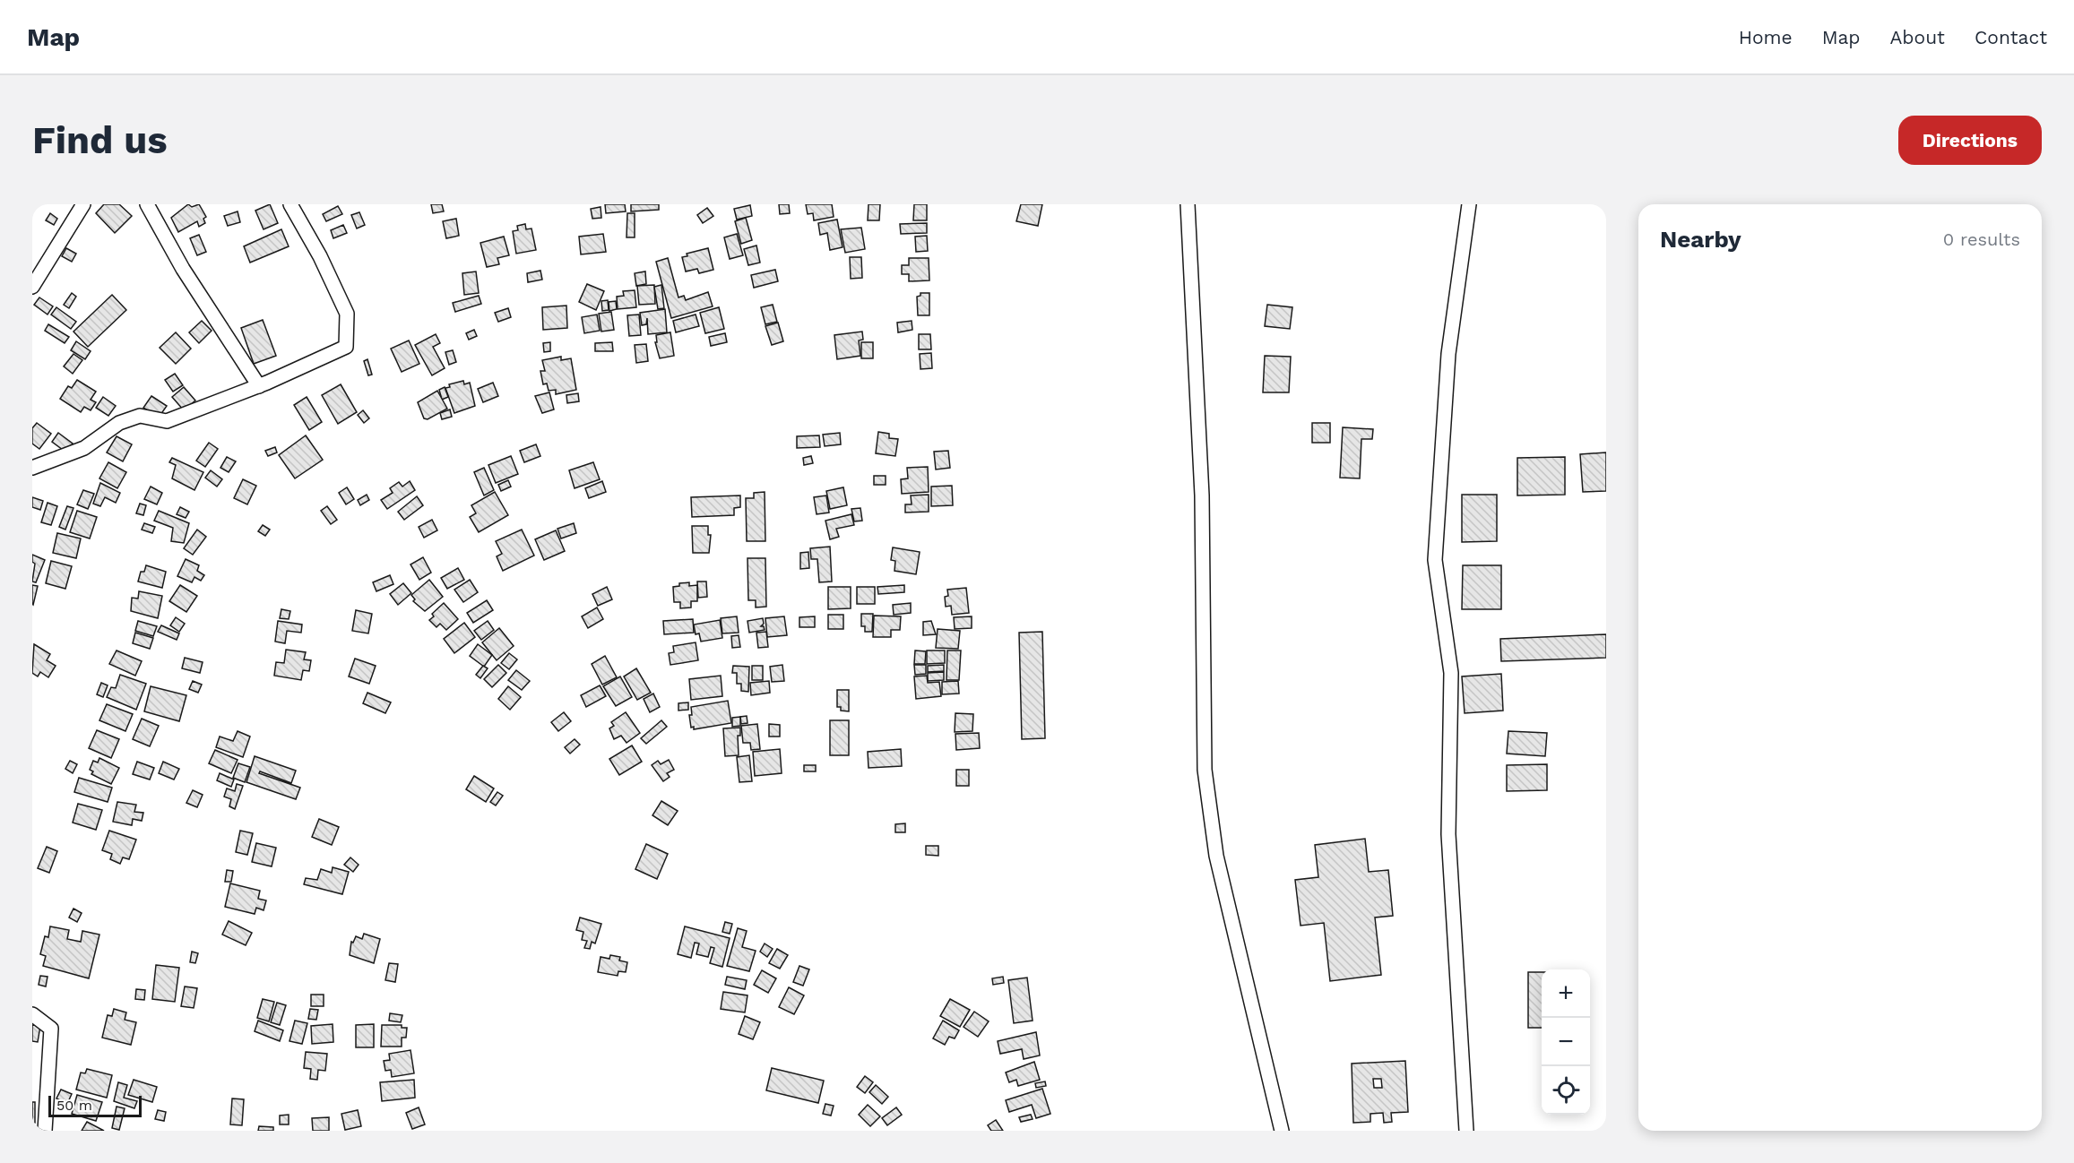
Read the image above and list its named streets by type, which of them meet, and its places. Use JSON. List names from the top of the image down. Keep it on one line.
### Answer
{"scale_bar":"50 m","page":{"header":"Map","nav":["Home","Map","About","Contact"],"buttons":"Directions","title":"Find us","heading":["Nearby","0 results"],"map_buttons":["+","−"],"scale":"50 m"}}
